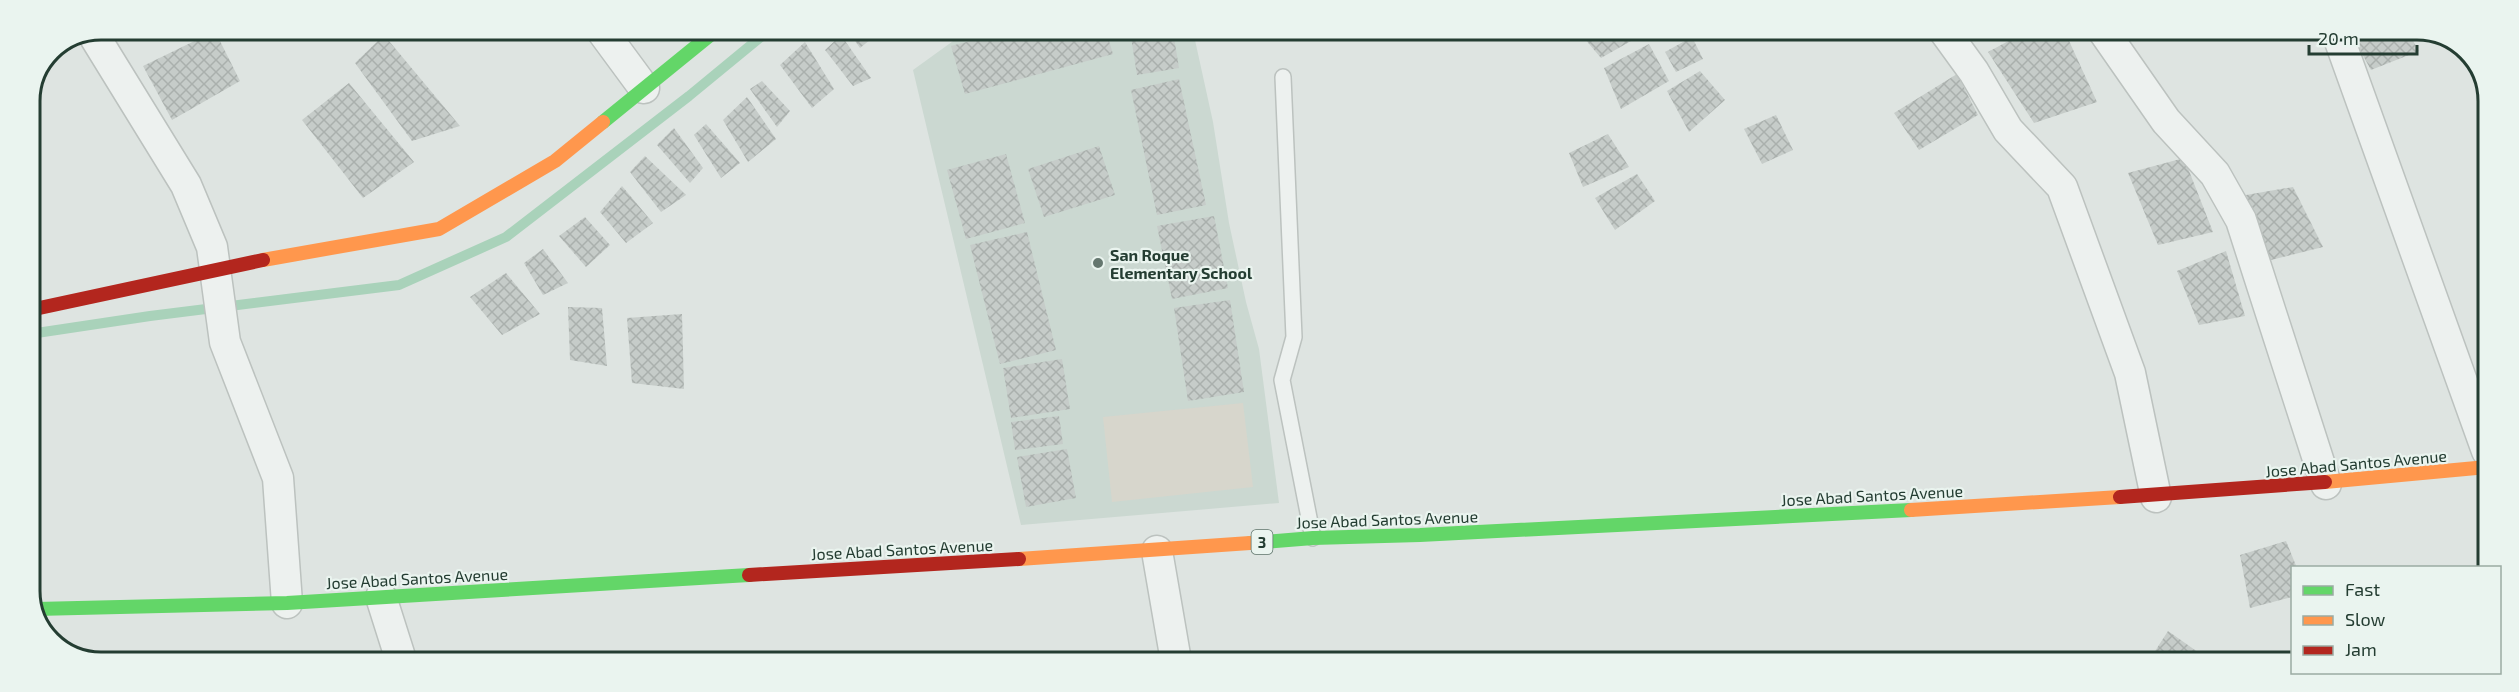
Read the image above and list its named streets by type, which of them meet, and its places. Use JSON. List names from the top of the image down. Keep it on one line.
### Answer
{"streets":{"main road":["Jose Abad Santos Avenue","3"]},"places":["San Roque Elementary School"],"legend":["Fast","Slow","Jam"],"scale_bar":"20 m"}
